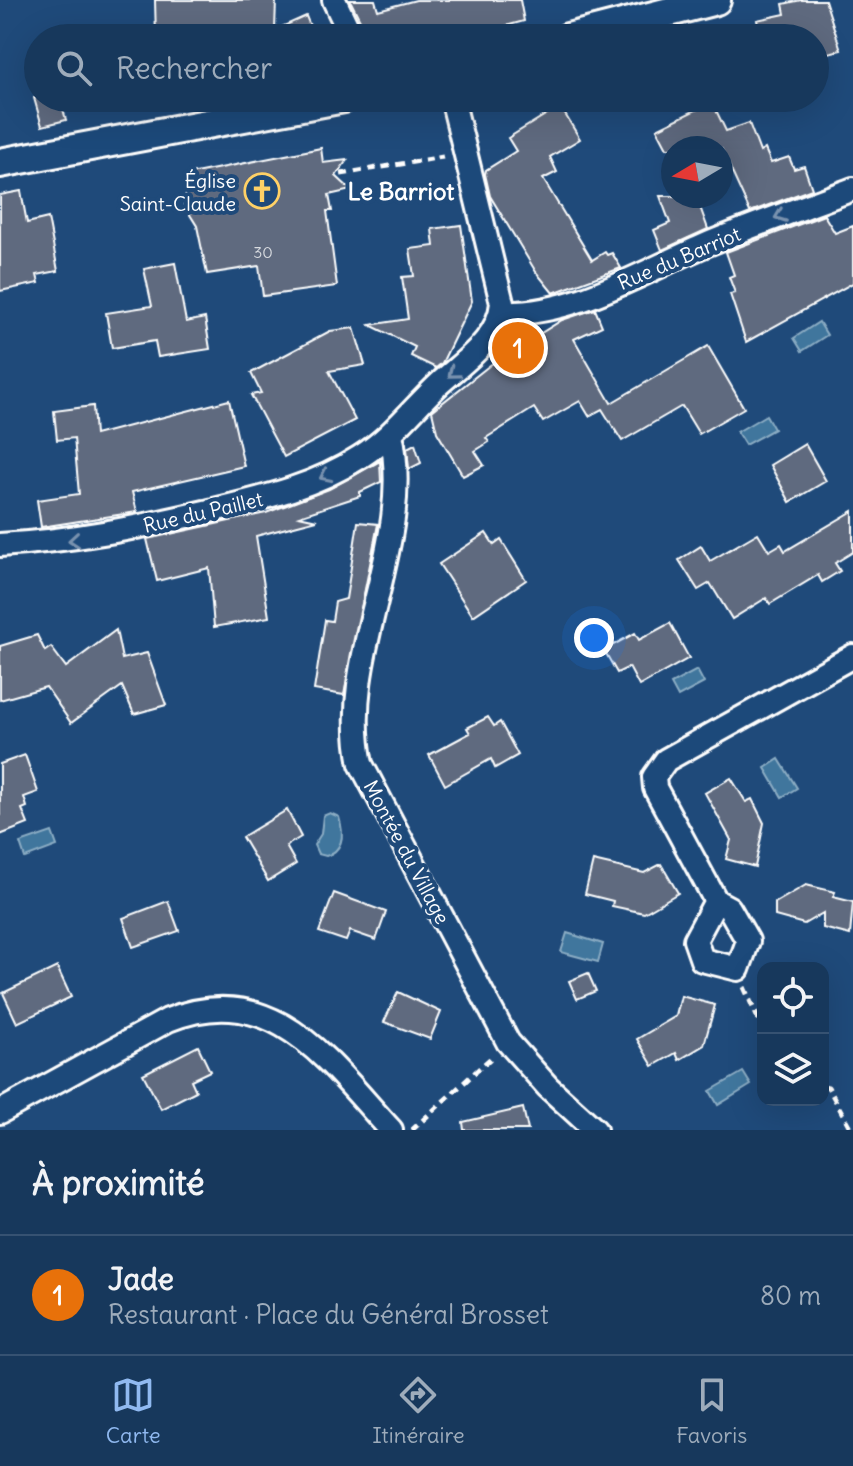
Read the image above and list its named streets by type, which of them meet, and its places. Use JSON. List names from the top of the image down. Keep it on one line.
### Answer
{"streets":{"street":["Rue du Barriot","Rue du Paillet","Montée du Village"]},"crossings":[["Rue du Barriot","Rue du Paillet"],["Rue du Paillet","Montée du Village"]],"one_way":["Rue du Barriot","Rue du Paillet"],"districts":["Le Barriot"],"places":{"church":["Église Saint-Claude"]},"house_numbers":["30"],"north":"left","page":{"search":"Rechercher","pins":"1","heading":"À proximité","list":[{"mark":"1","name":"Jade","note":"Restaurant · Place du Général Brosset","value":"80 m"}],"nav":["Carte","Itinéraire","Favoris"]}}
